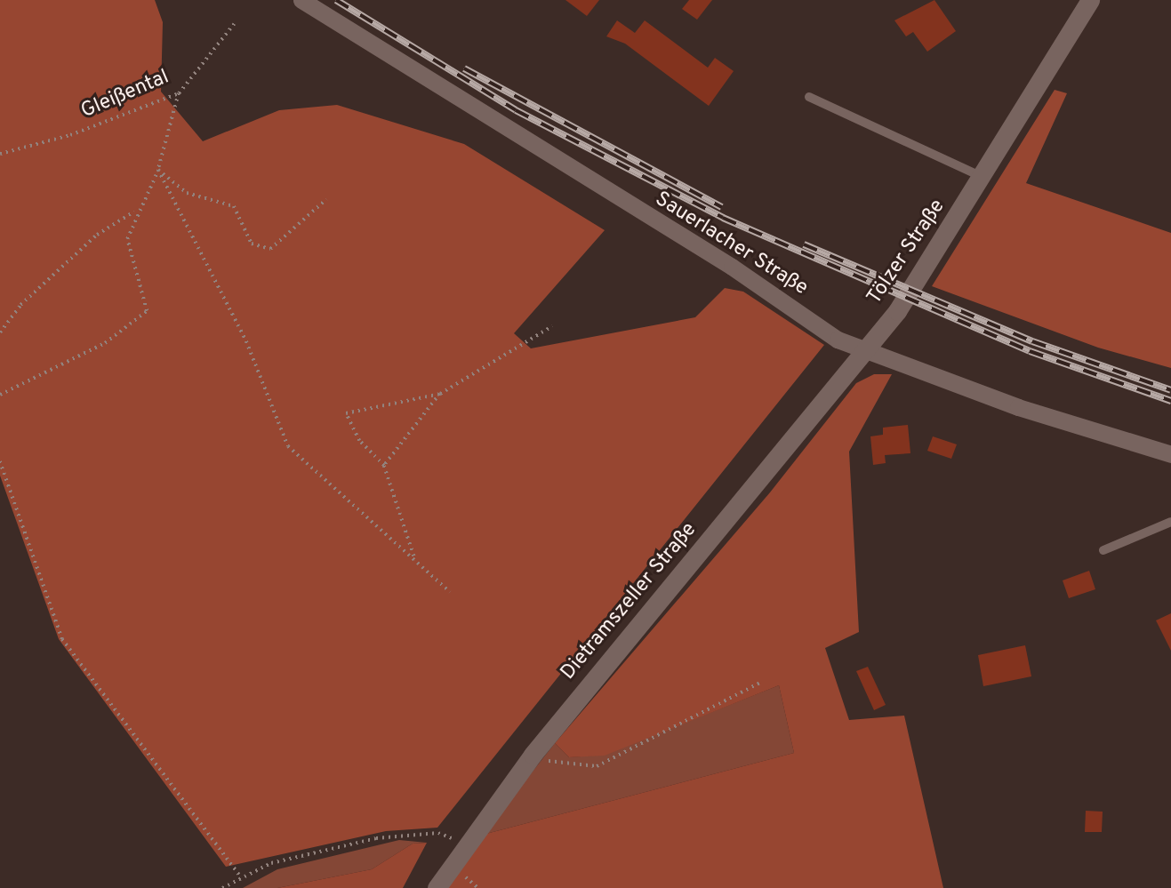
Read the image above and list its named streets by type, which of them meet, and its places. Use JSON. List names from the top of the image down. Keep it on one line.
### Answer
{"streets":{"main road":["Tölzer Straße","Dietramszeller Straße"],"street":["Sauerlacher Straße"],"path":["Gleißental"]},"crossings":[["Sauerlacher Straße","Tölzer Straße"],["Sauerlacher Straße","Dietramszeller Straße"],["Tölzer Straße","Dietramszeller Straße"]]}
